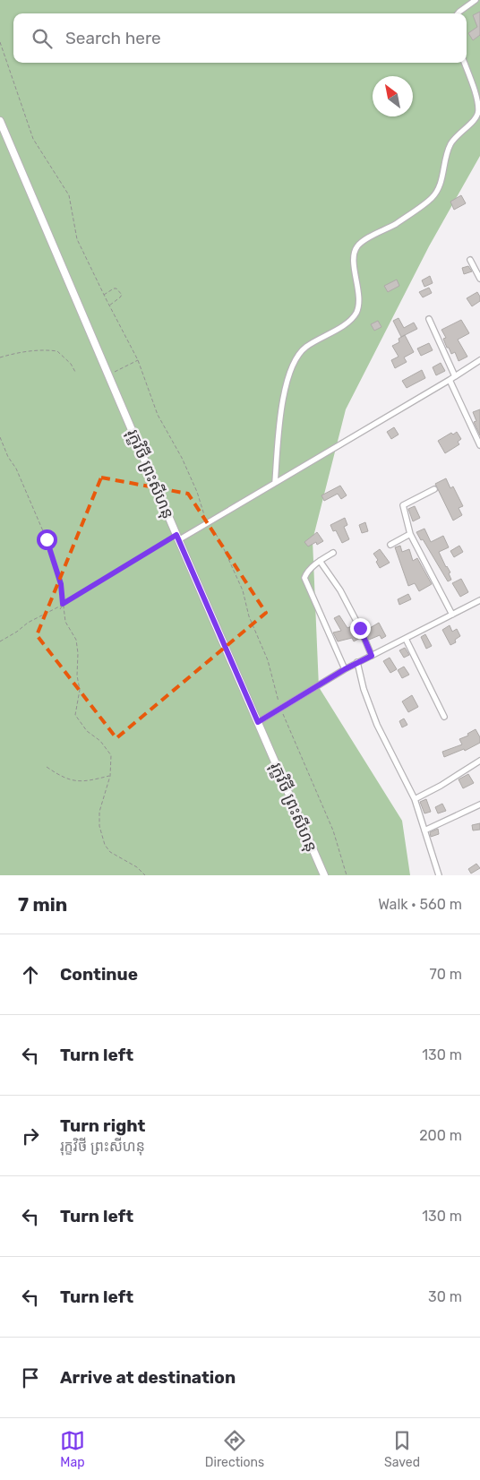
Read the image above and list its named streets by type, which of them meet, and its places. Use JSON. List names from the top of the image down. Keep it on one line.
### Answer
{"streets":{"street":["រុក្ខវិថី ព្រះសីហនុ"]},"north":"top left","page":{"search":"Search here","heading":["7 min","Walk · 560 m"],"list":[["Continue","70 m"],["Turn left","130 m"],["Turn right","រុក្ខវិថី ព្រះសីហនុ","200 m"],["Turn left","130 m"],["Turn left","30 m"],"Arrive at destination"],"nav":["Map","Directions","Saved"]}}
